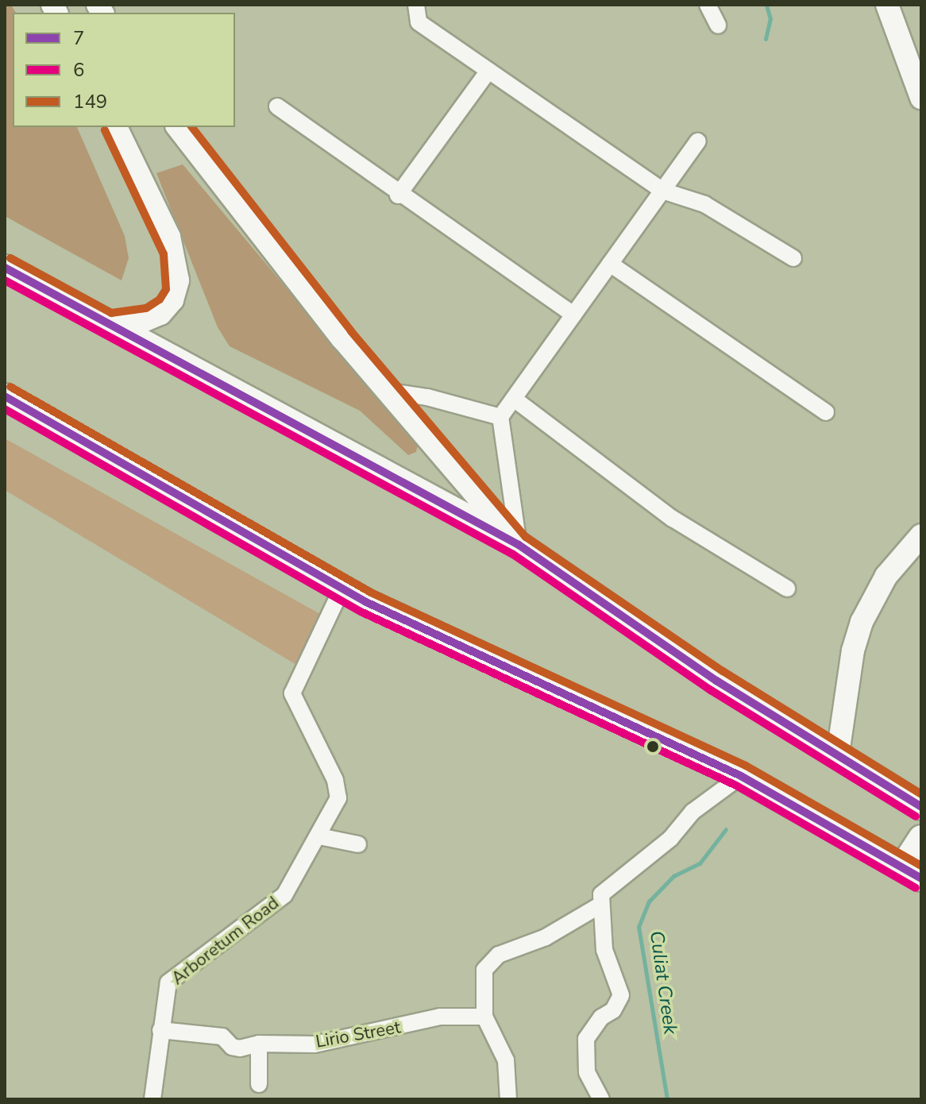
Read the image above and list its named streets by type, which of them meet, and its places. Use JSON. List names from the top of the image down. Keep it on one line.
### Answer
{"streets":{"street":["Arboretum Road","Lirio Street"]},"crossings":[["Arboretum Road","Lirio Street"]],"water":["Culiat Creek"],"lines":["transit line 149","transit line 7","transit line 6"],"legend":["7","6","149"]}
